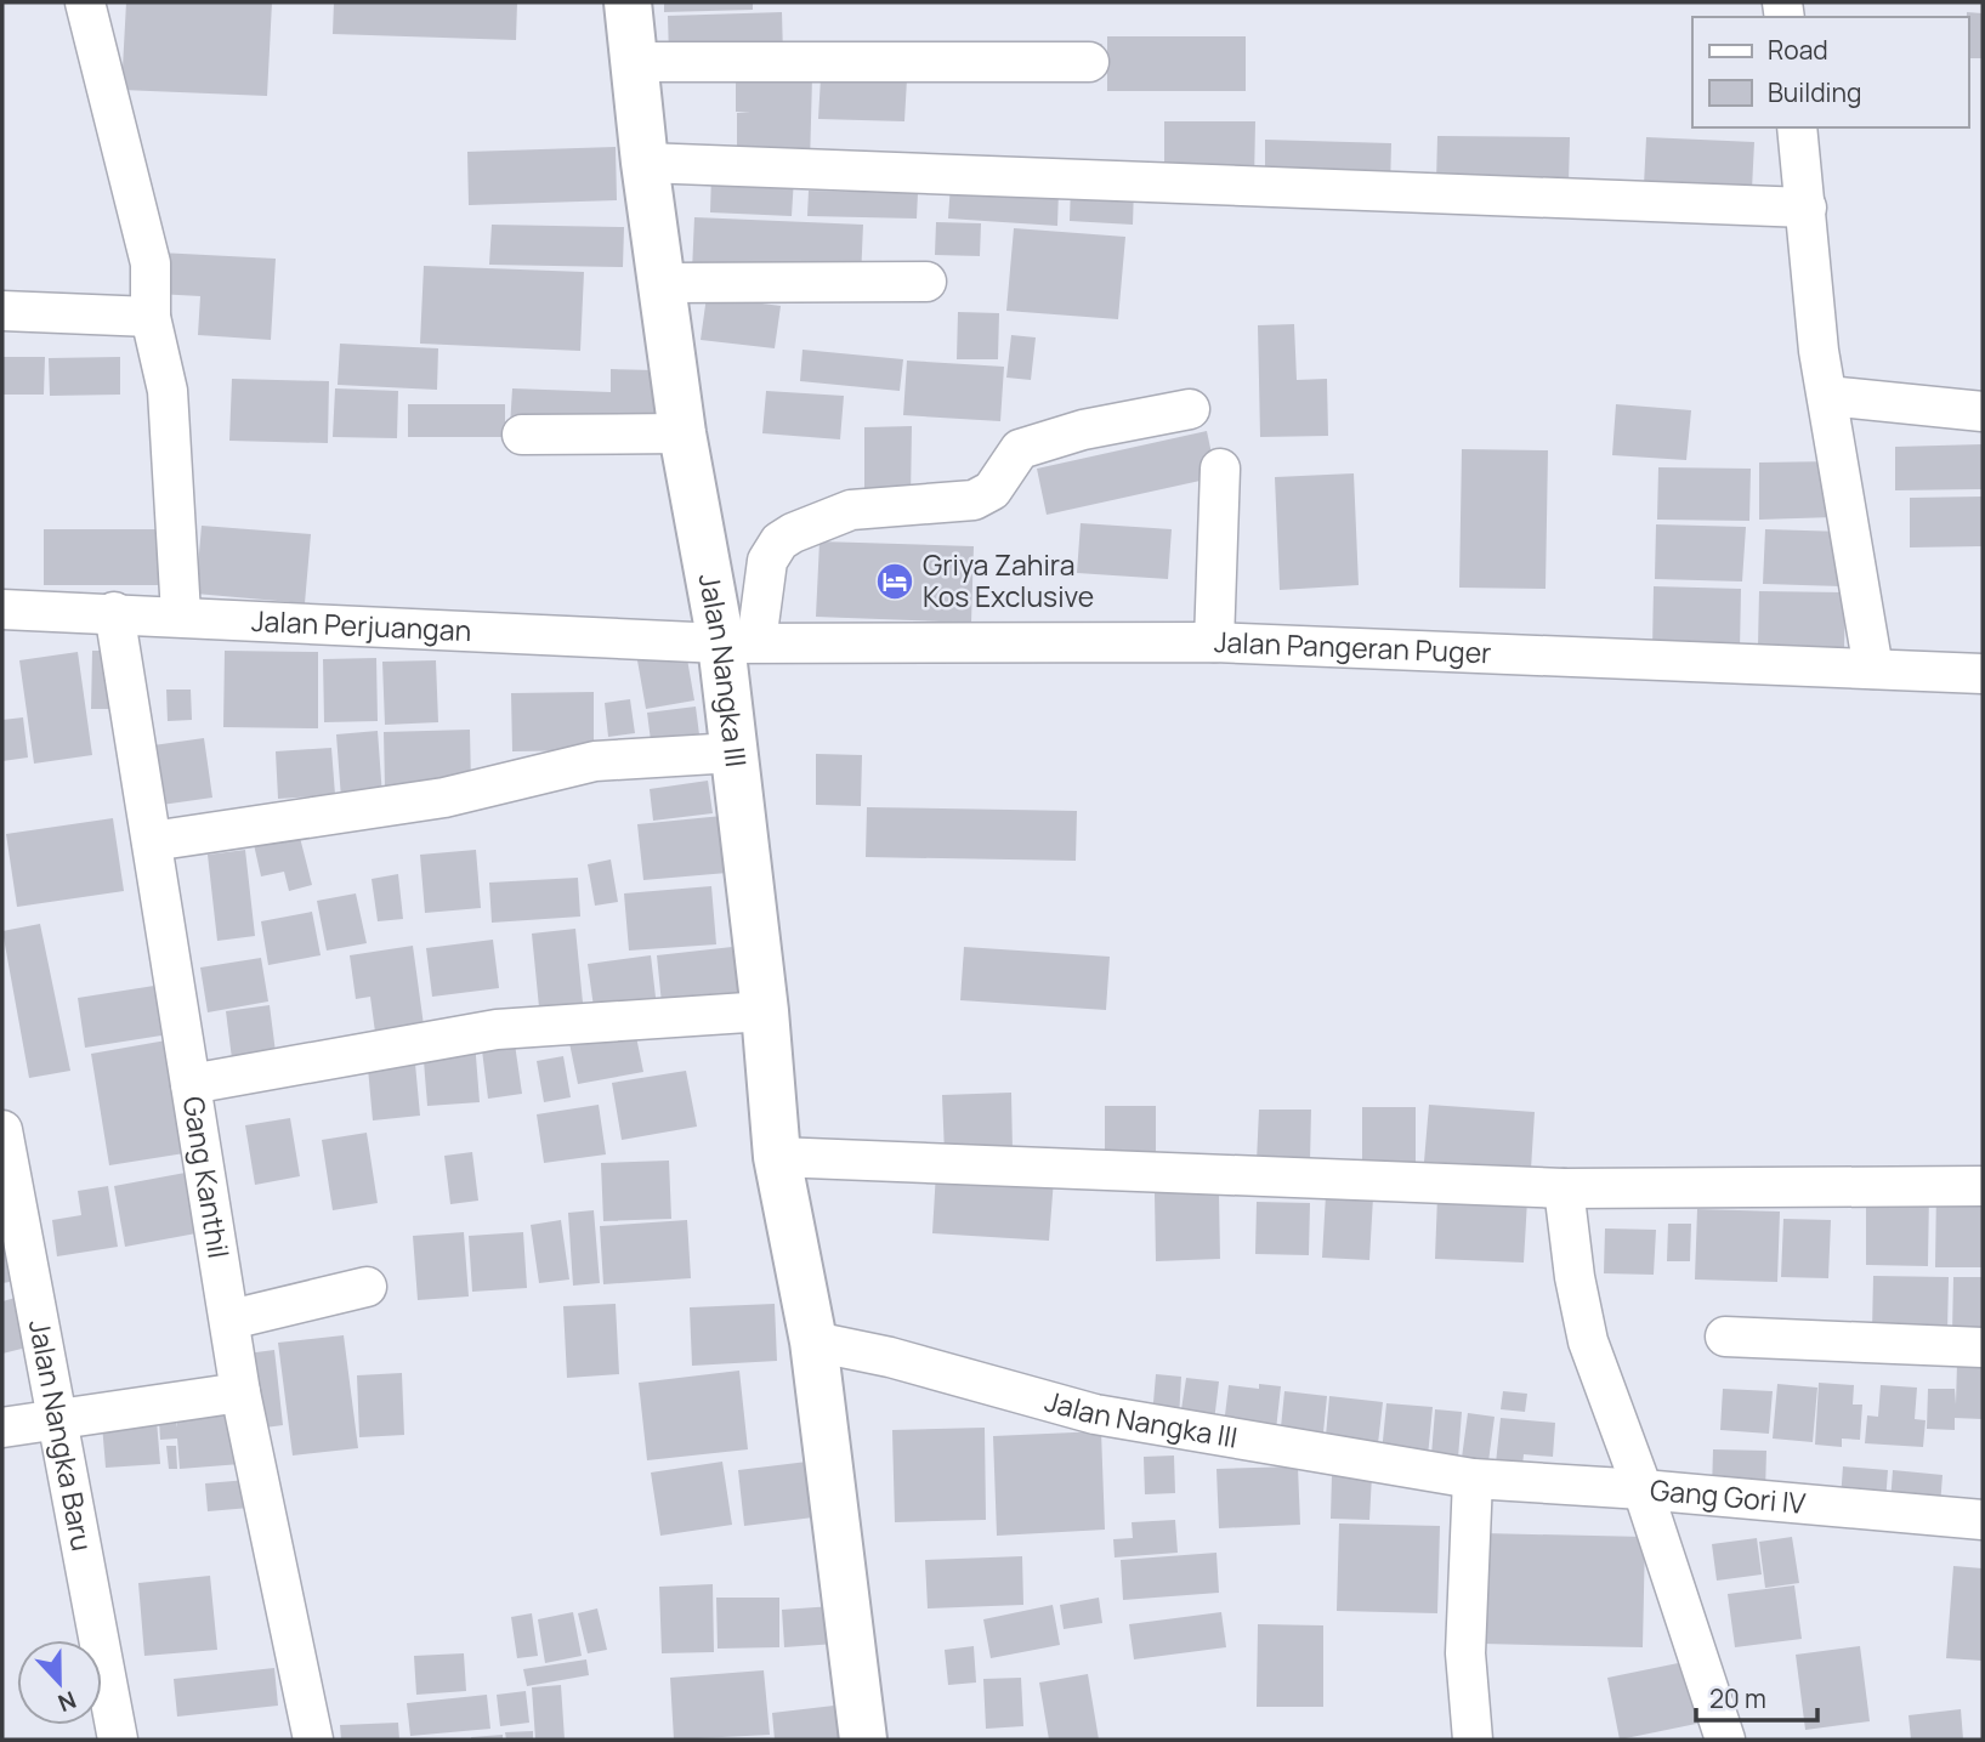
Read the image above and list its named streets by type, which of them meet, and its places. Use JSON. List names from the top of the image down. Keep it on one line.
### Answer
{"streets":{"street":["Jalan Perjuangan","Jalan Pangeran Puger","Jalan Nangka III","Gang Kanthil","Jalan Nangka Baru","Gang Gori IV"]},"crossings":[["Jalan Perjuangan","Jalan Pangeran Puger"],["Jalan Perjuangan","Jalan Nangka III"],["Jalan Perjuangan","Gang Kanthil"],["Jalan Pangeran Puger","Jalan Nangka III"],["Jalan Nangka III","Gang Gori IV"]],"places":{"hotel":["Griya Zahira Kos Exclusive"]},"legend":["Road","Building"],"scale_bar":"20 m","north":"bottom"}
